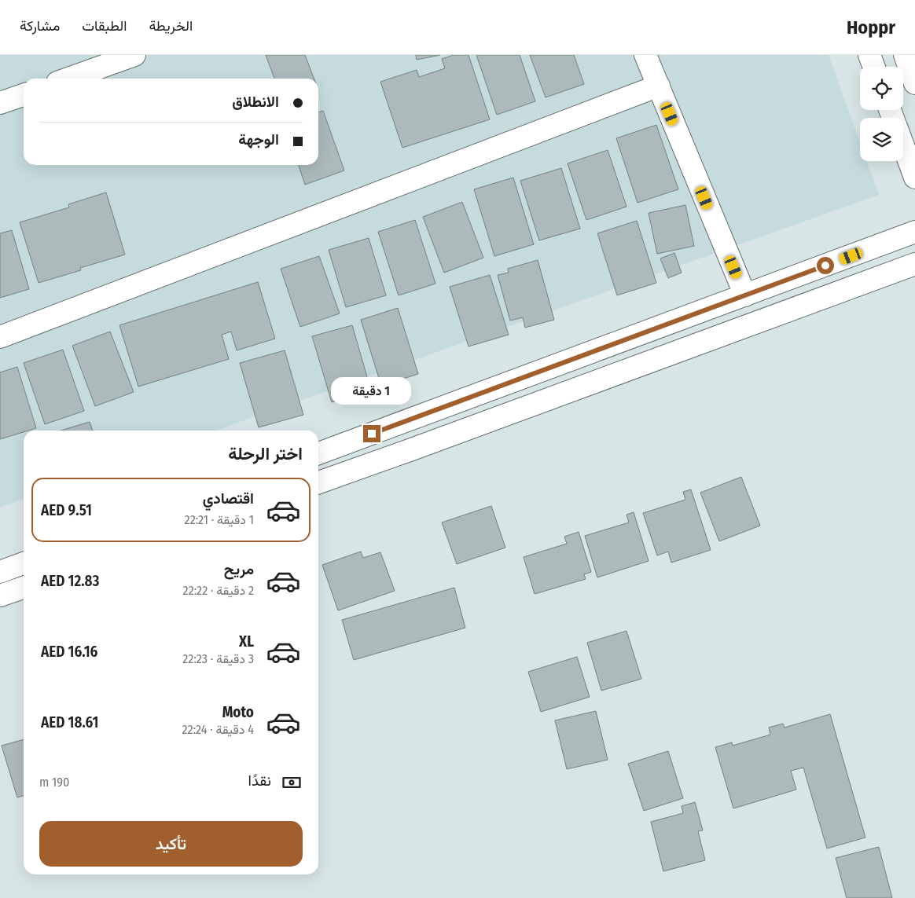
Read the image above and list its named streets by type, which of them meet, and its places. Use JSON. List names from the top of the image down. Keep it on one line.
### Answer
{"page":{"header":"Hoppr","nav":["الخريطة","الطبقات","مشاركة"],"banner":["الانطلاق","الوجهة"],"bubble":"1 دقيقة","heading":"اختر الرحلة","list":[{"name":"اقتصادي","note":"1 دقيقة · 22:21","value":"AED 9.51"},{"name":"مريح","note":"2 دقيقة · 22:22","value":"AED 12.83"},{"name":"XL","note":"3 دقيقة · 22:23","value":"AED 16.16"},{"name":"Moto","note":"4 دقيقة · 22:24","value":"AED 18.61"}],"pay":["نقدًا","190 m"],"buttons":"تأكيد"}}
